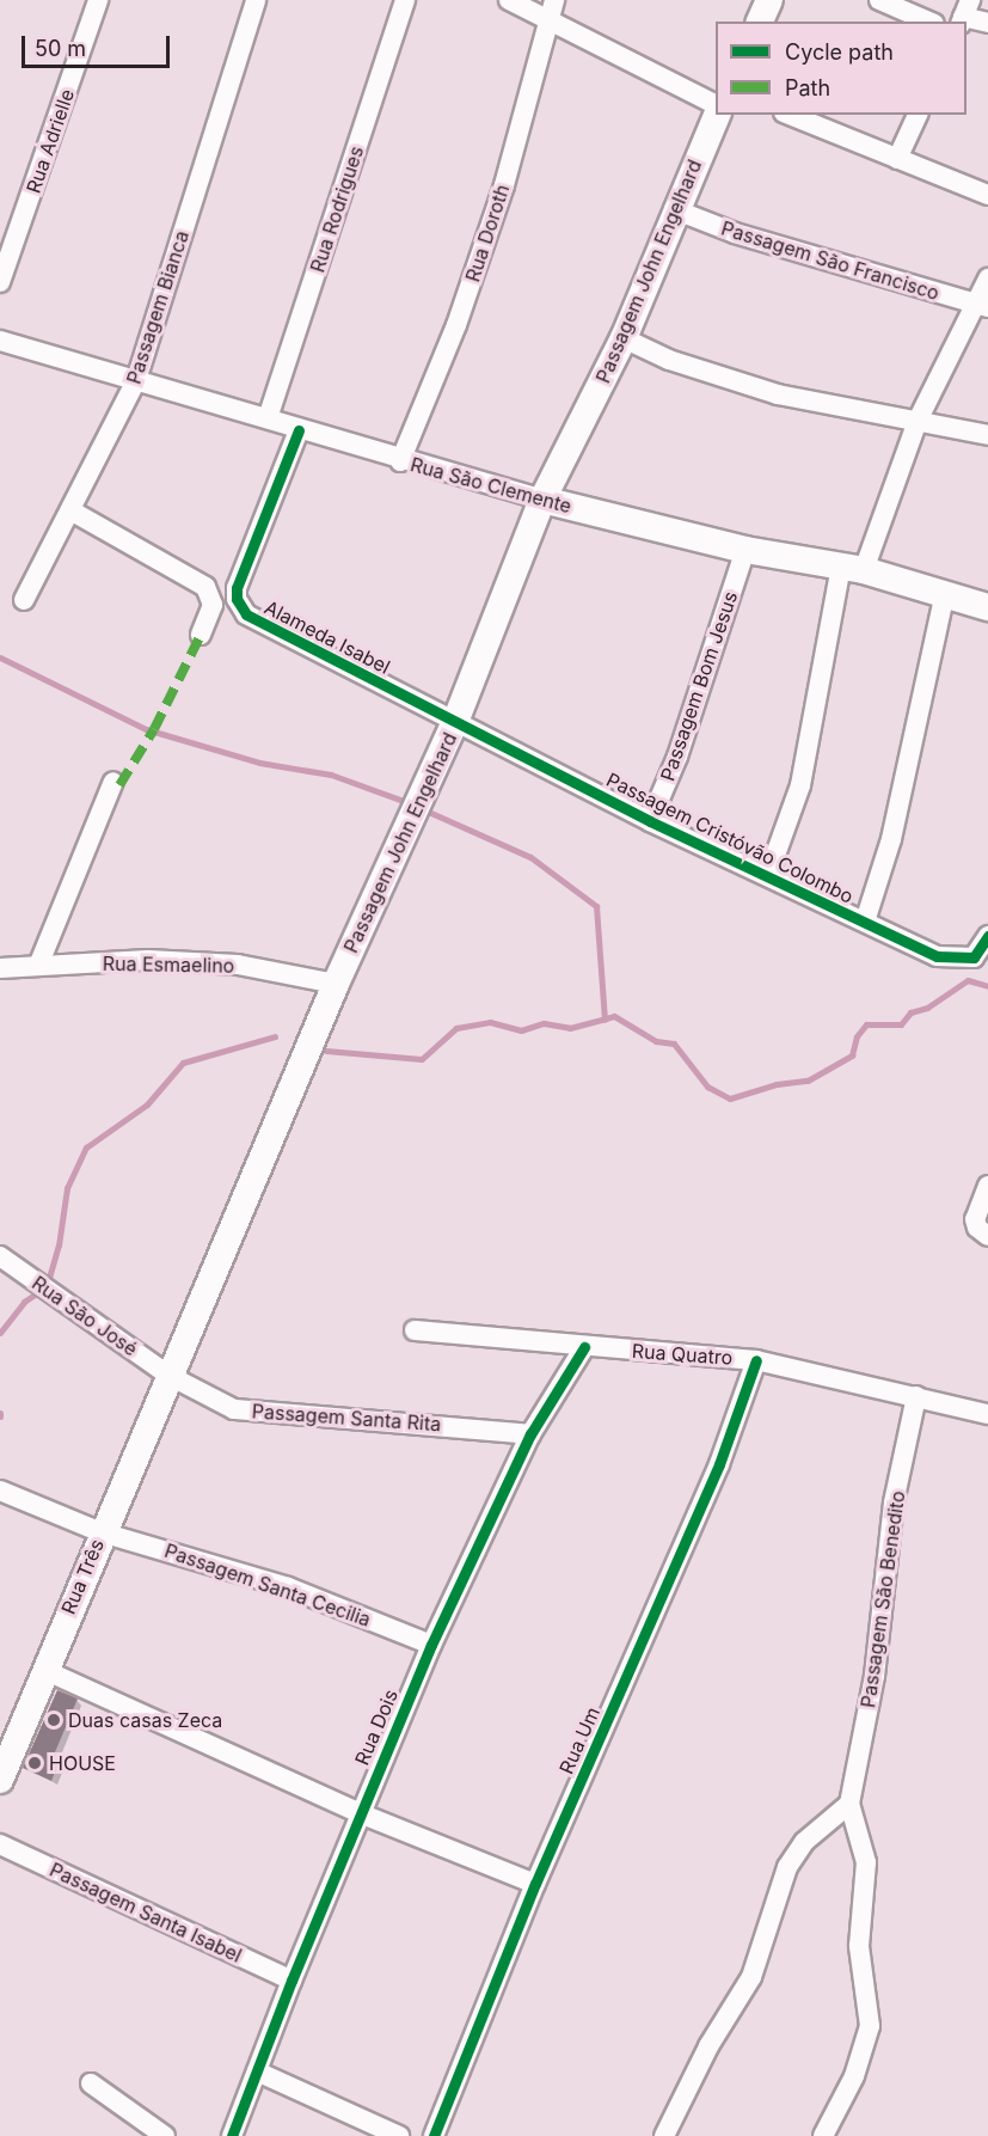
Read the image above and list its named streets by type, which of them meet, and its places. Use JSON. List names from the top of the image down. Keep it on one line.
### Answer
{"streets":{"main road":["Passagem John Engelhard","Rua São Clemente","Rua Três"],"street":["Rua Adrielle","Rua Rodrigues","Rua Doroth","Passagem São Francisco","Passagem Bianca","Alameda Isabel","Passagem Bom Jesus","Passagem Cristóvão Colombo","Rua Esmaelino","Rua São José","Rua Quatro","Passagem Santa Rita","Passagem Santa Cecilia","Passagem São Benedito","Rua Dois","Rua Um","Passagem Santa Isabel"]},"crossings":[["Rua Rodrigues","Rua São Clemente"],["Rua Doroth","Rua São Clemente"],["Passagem São Francisco","Passagem John Engelhard"],["Passagem John Engelhard","Rua São Clemente"],["Passagem John Engelhard","Alameda Isabel"],["Passagem John Engelhard","Passagem Cristóvão Colombo"],["Passagem John Engelhard","Rua Esmaelino"],["Passagem John Engelhard","Rua São José"],["Passagem John Engelhard","Passagem Santa Rita"],["Passagem John Engelhard","Rua Três"],["Passagem Bianca","Rua São Clemente"],["Rua São Clemente","Alameda Isabel"],["Rua São Clemente","Passagem Bom Jesus"],["Alameda Isabel","Passagem Cristóvão Colombo"],["Passagem Bom Jesus","Passagem Cristóvão Colombo"],["Rua São José","Passagem Santa Rita"],["Rua São José","Rua Três"],["Rua Quatro","Passagem São Benedito"],["Rua Quatro","Rua Dois"],["Rua Quatro","Rua Um"],["Passagem Santa Rita","Rua Três"],["Passagem Santa Rita","Rua Dois"],["Rua Três","Passagem Santa Cecilia"],["Passagem Santa Cecilia","Rua Dois"],["Rua Dois","Passagem Santa Isabel"]],"places":["Duas casas Zeca","HOUSE"],"legend":["Cycle path","Path"],"scale_bar":"50 m"}
